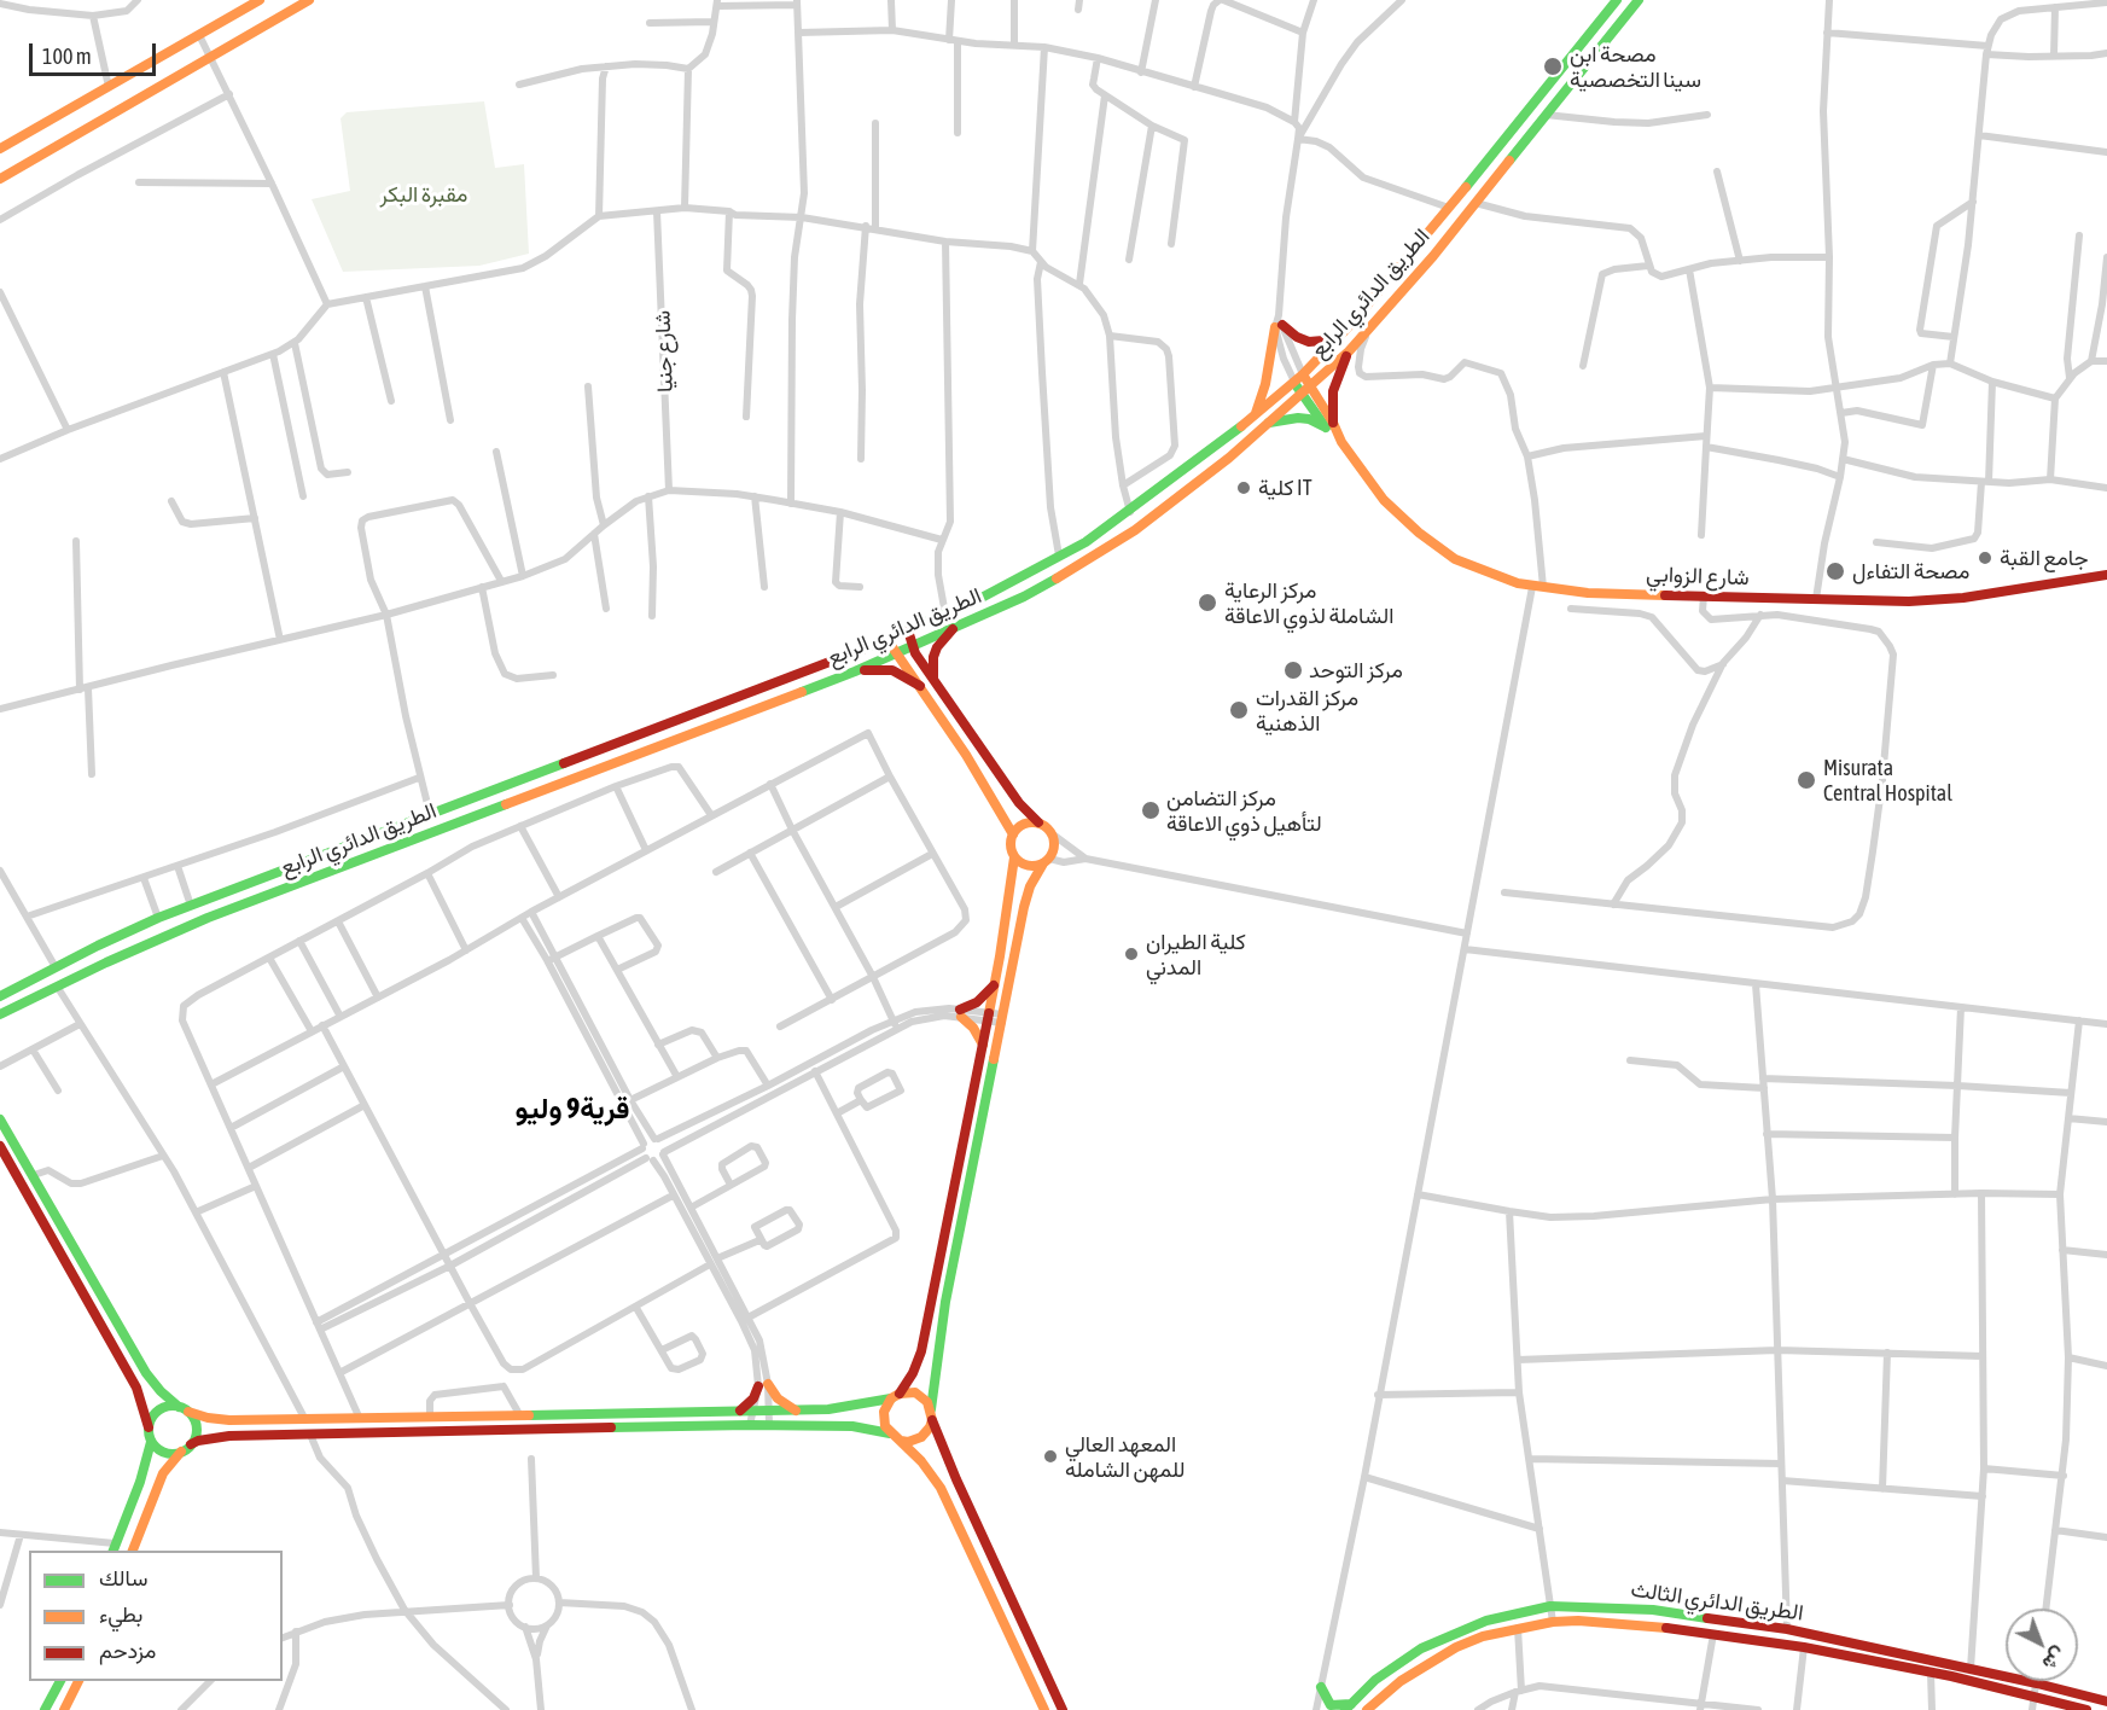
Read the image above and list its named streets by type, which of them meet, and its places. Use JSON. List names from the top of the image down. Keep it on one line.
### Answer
{"streets":{"main road":["الطريق الدائري الرابع","شارع الزوابي","الطريق الدائري الثالث"],"street":["شارع جنيا"]},"crossings":[["الطريق الدائري الرابع","شارع الزوابي"]],"districts":["قرية9 وليو"],"parks":["مقبرة البكر"],"places":["مصحة ابن سينا التخصصية","كلية IT","جامع القبة","مصحة التفاءل","مركز الرعاية الشاملة لذوي الاعاقة","مركز التوحد","مركز القدرات الذهنية","Misurata Central Hospital","مركز التضامن لتأهيل ذوي الاعاقة","كلية الطيران المدني","المعهد العالي للمهن الشامله"],"legend":["سالك","بطيء","مزدحم"],"scale_bar":"100 m","north":"bottom right"}
